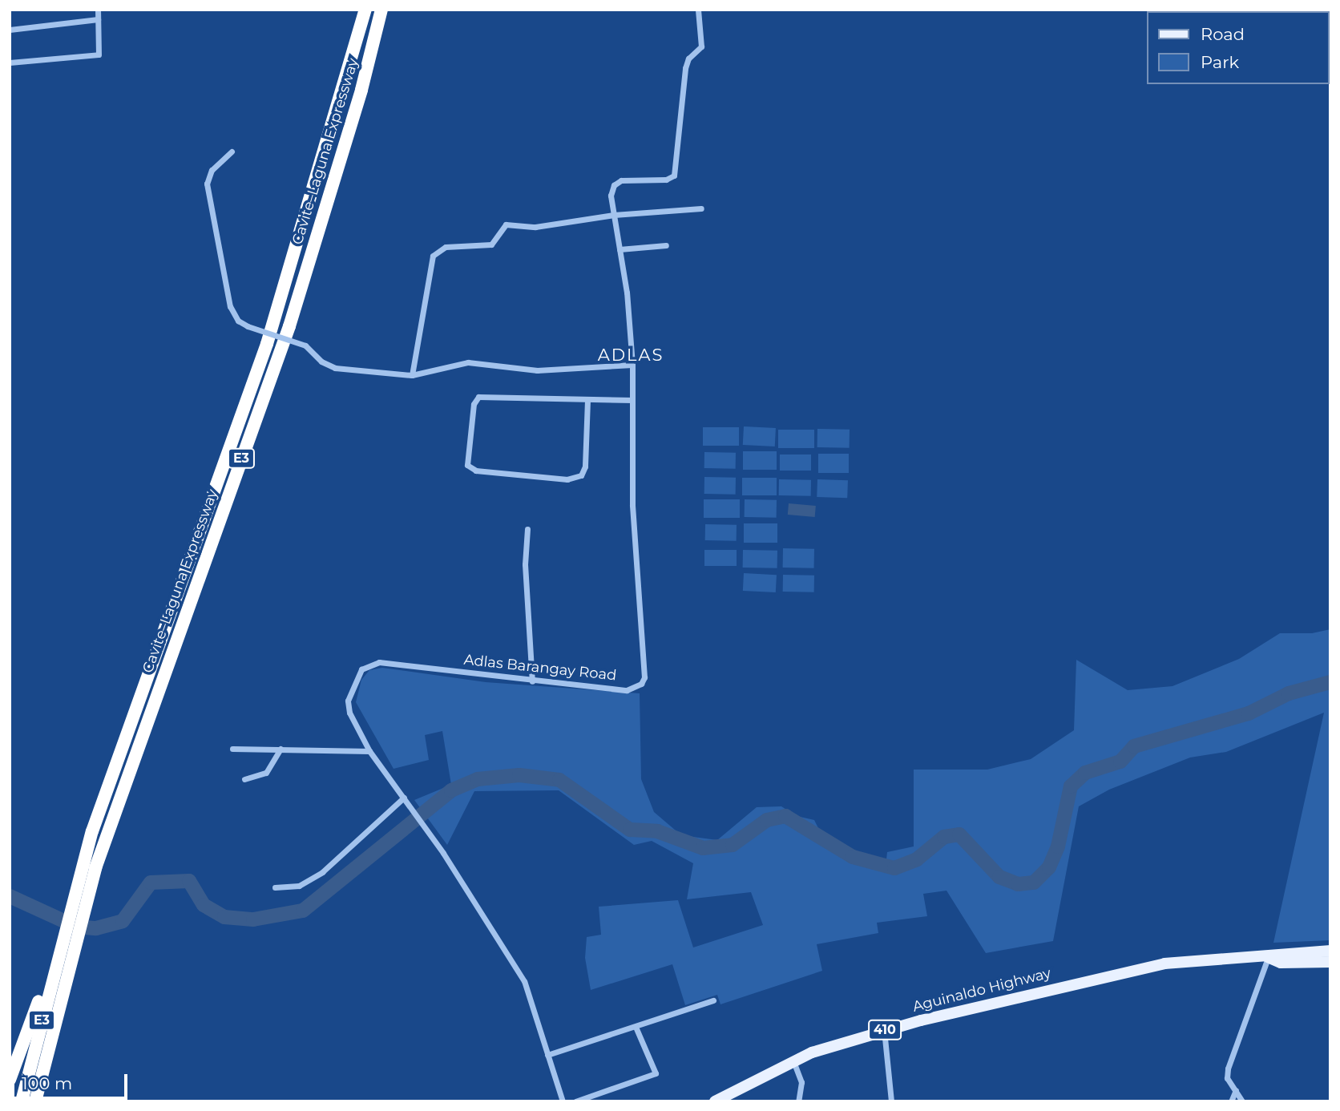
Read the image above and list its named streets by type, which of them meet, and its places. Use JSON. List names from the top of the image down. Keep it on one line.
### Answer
{"streets":{"highway":["Cavite–Laguna Expressway","E3"],"main road":["Aguinaldo Highway","410"],"street":["Adlas Barangay Road"]},"districts":["ADLAS"],"legend":["Road","Park"],"scale_bar":"100 m"}
